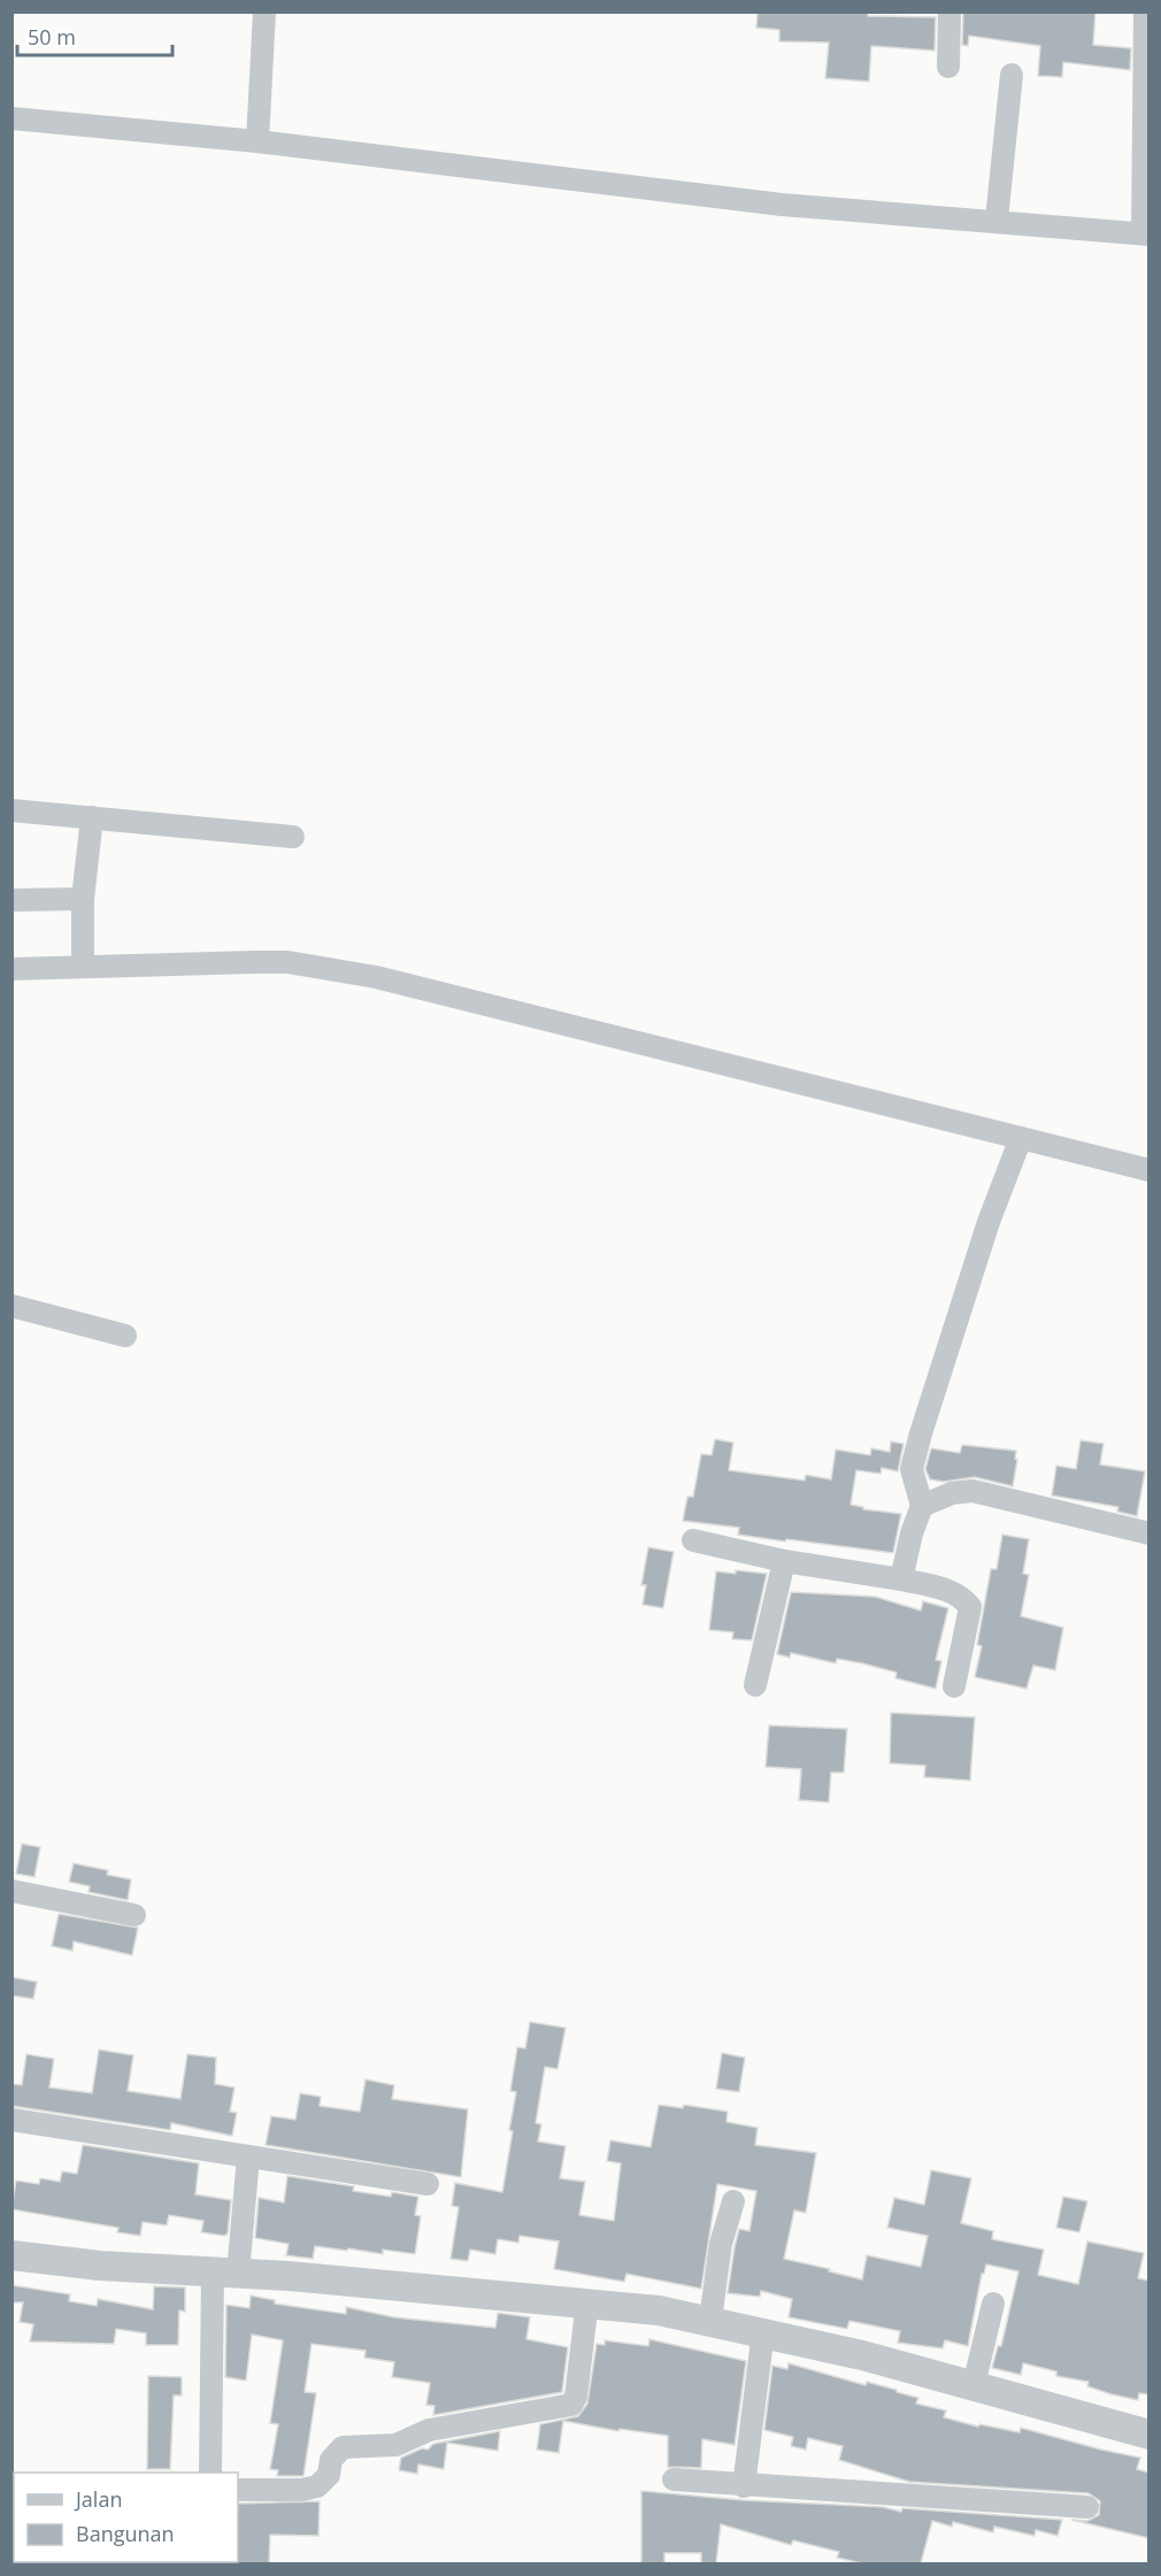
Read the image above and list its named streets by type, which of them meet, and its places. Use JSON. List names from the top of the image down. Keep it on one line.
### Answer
{"legend":["Jalan","Bangunan"],"scale_bar":"50 m"}
